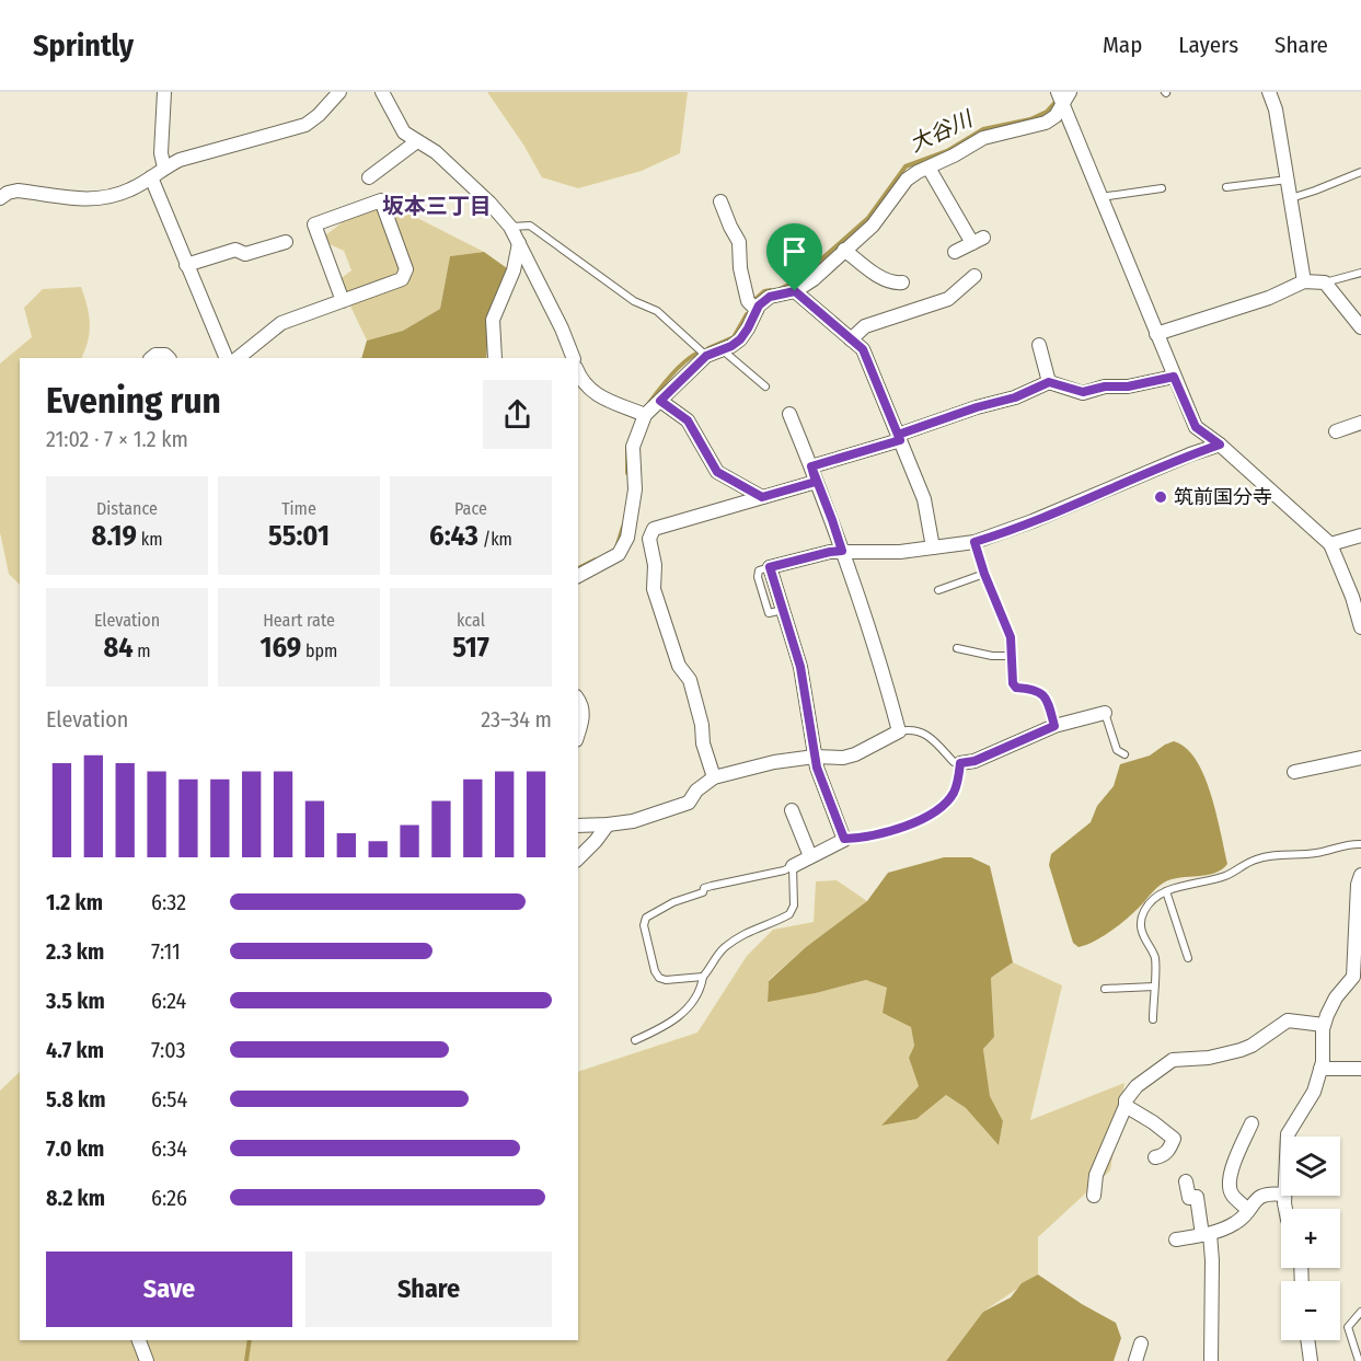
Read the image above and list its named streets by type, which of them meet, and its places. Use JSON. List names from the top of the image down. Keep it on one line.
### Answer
{"districts":["坂本三丁目"],"water":["大谷川"],"places":["筑前国分寺"],"page":{"header":"Sprintly","nav":["Map","Layers","Share"],"heading":["Evening run","21:02 · 7 × 1.2 km"],"stats":[["Distance","8.19 km"],["Time","55:01"],["Pace","6:43 /km"],["Elevation","84 m"],["Heart rate","169 bpm"],["kcal","517"]],"chart":["Elevation","23–34 m"],"list":[{"name":"1.2 km","note":"6:32"},{"name":"2.3 km","note":"7:11"},{"name":"3.5 km","note":"6:24"},{"name":"4.7 km","note":"7:03"},{"name":"5.8 km","note":"6:54"},{"name":"7.0 km","note":"6:34"},{"name":"8.2 km","note":"6:26"}],"map_buttons":["+","−"],"buttons":["Save","Share"]}}
